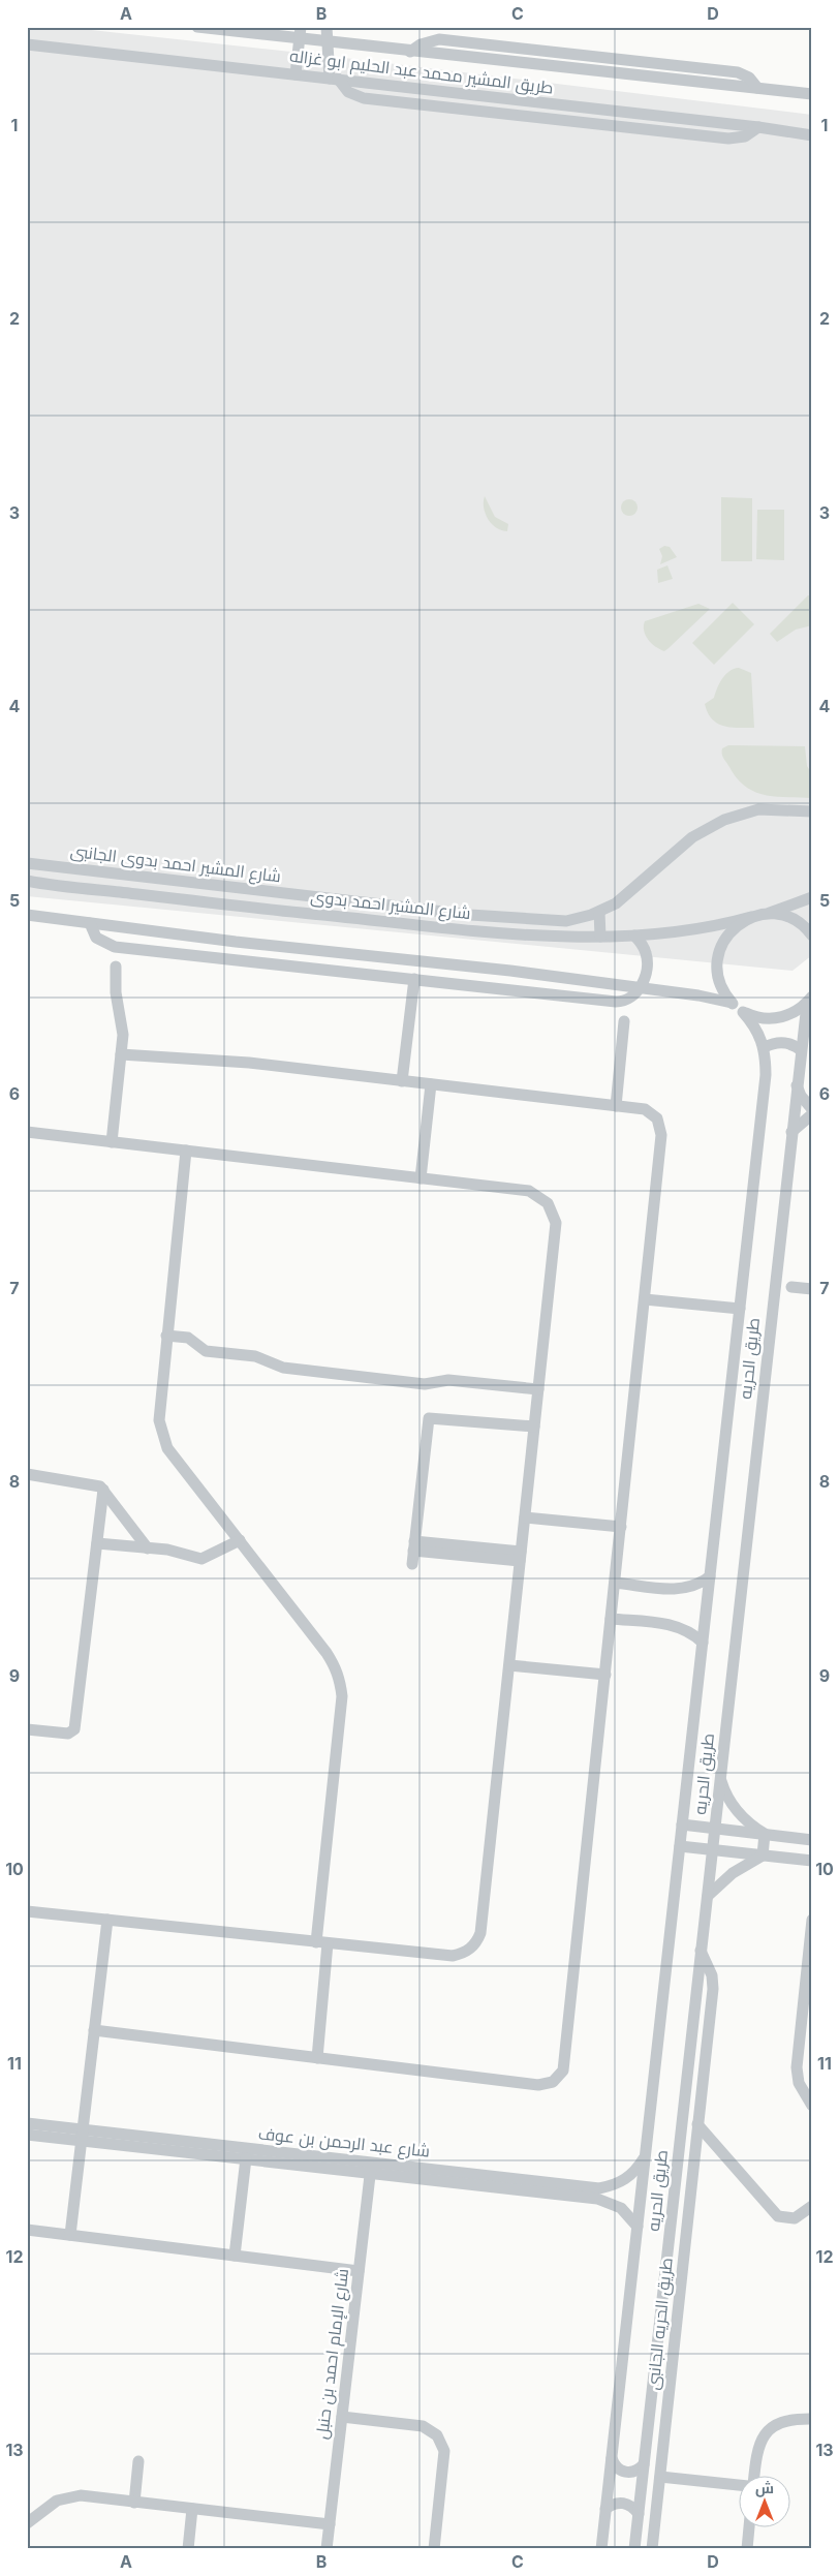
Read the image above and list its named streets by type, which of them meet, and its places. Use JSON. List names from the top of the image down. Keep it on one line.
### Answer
{"streets":{"street":["طريق المشير محمد عبد الحليم ابو غزاله","شارع المشير احمد بدوى الجانبى","شارع المشير احمد بدوى","طريق الحريه","شارع عبد الرحمن بن عوف","طريق الحريه الجانبى","شارع الإمام احمد بن حنبل"]},"crossings":[["طريق الحريه","شارع عبد الرحمن بن عوف"],["طريق الحريه","طريق الحريه الجانبى"],["شارع عبد الرحمن بن عوف","شارع الإمام احمد بن حنبل"]],"north":"top","grid":{"columns":["A","B","C","D"],"rows":["1","2","3","4","5","6","7","8","9","10","11","12","13"]}}
